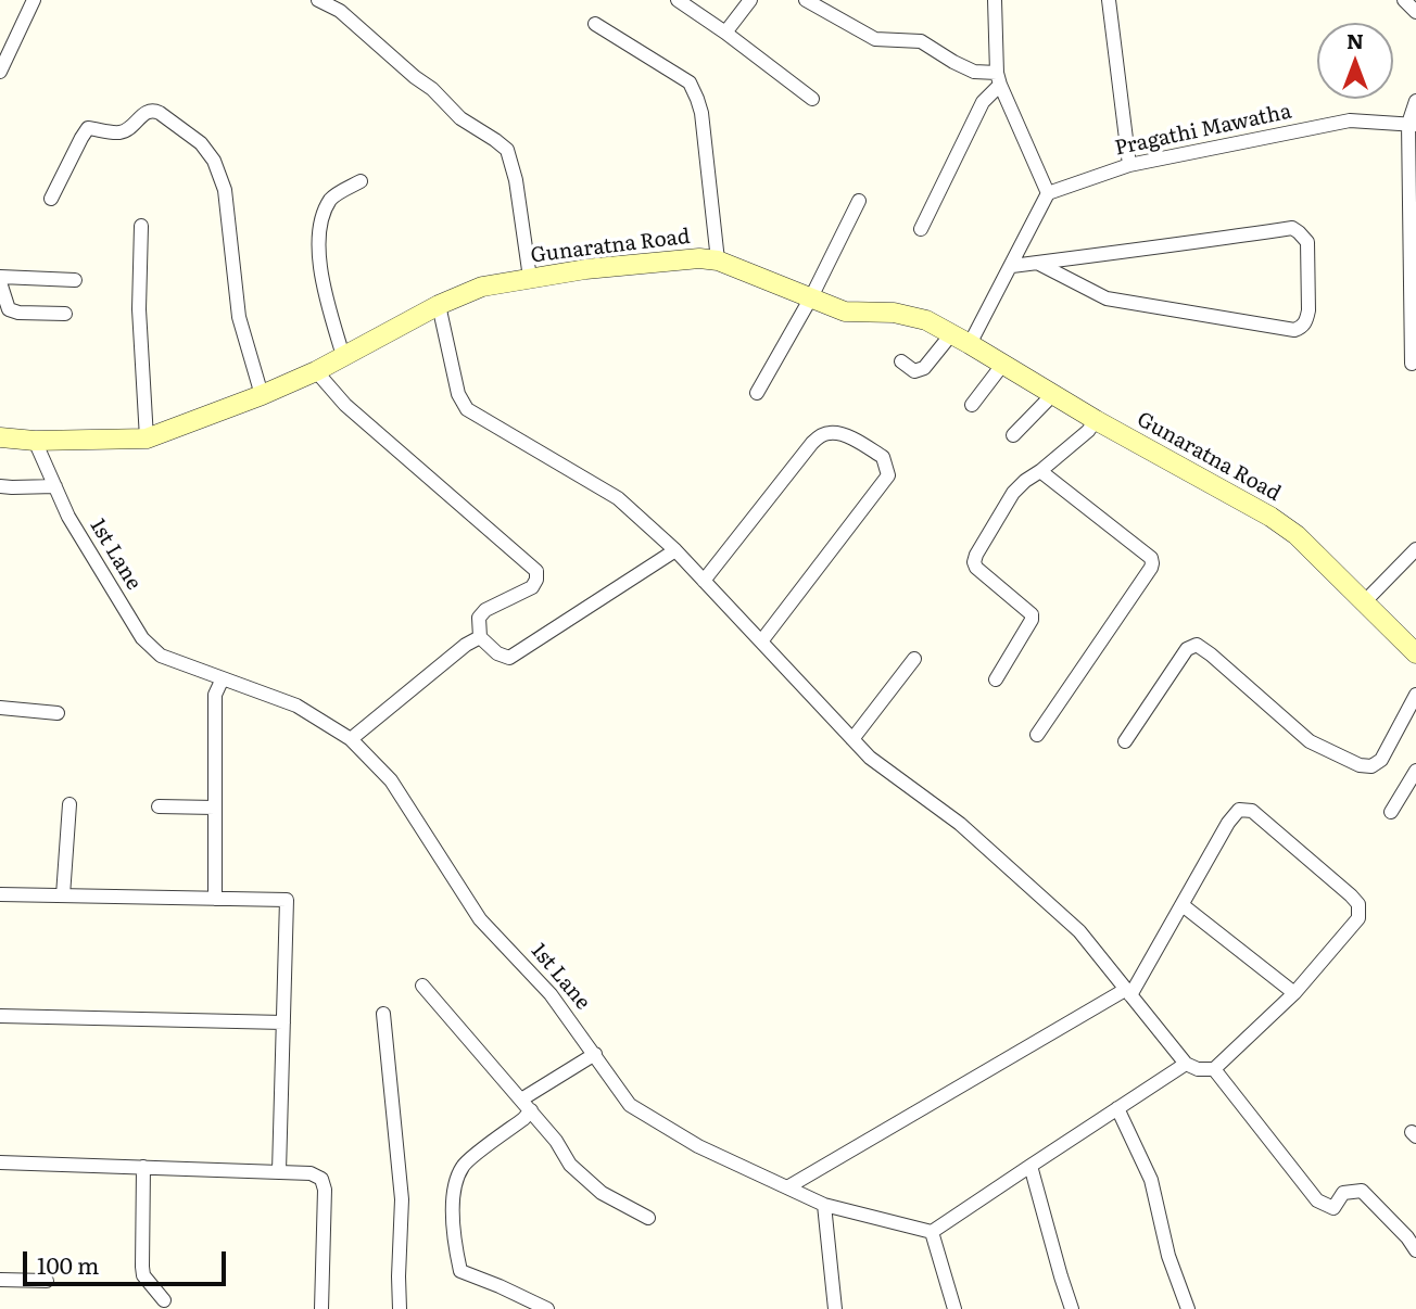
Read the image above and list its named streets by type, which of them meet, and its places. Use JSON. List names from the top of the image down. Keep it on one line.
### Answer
{"streets":{"street":["Pragathi Mawatha","Gunaratna Road","1st Lane"]},"crossings":[["Gunaratna Road","1st Lane"]],"scale_bar":"100 m","north":"top"}
